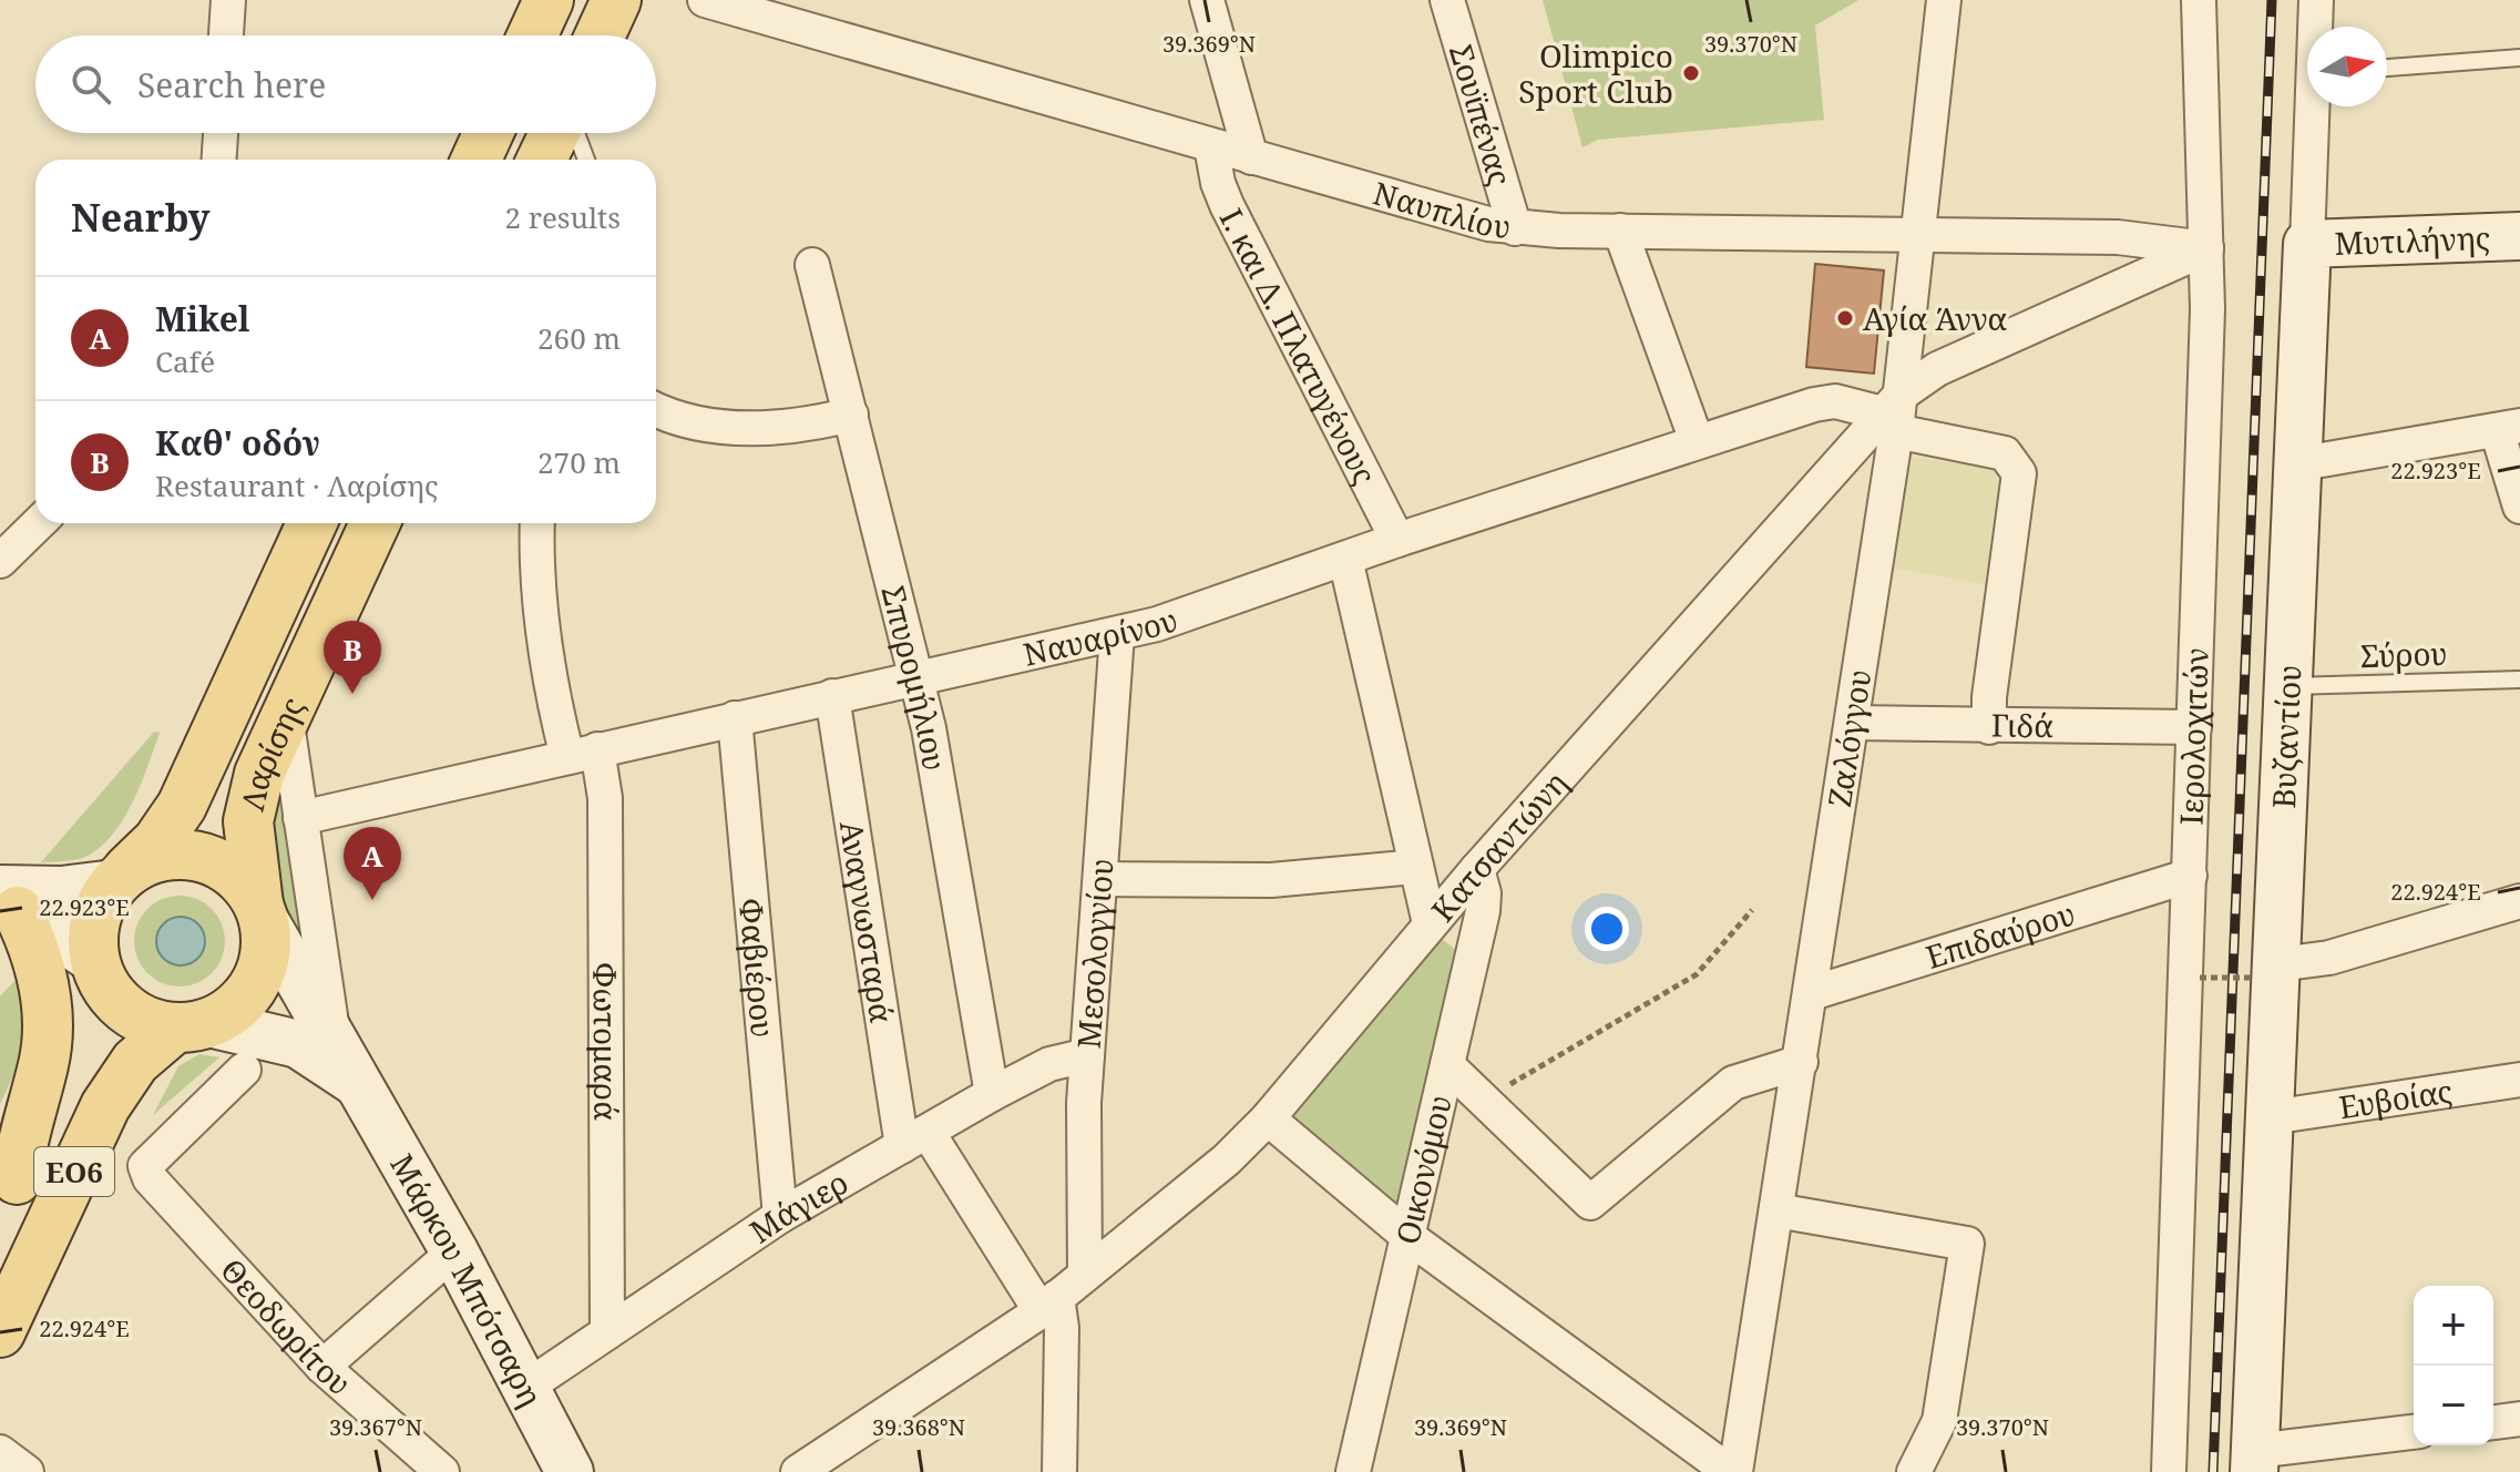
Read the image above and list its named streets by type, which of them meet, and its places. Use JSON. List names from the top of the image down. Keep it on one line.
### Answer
{"streets":{"main road":["Λαρίσης","ΕΟ6"],"street":["Σουϊπένας","Ναυπλίου","Μυτιλήνης","Ι. και Δ. Πλατυγένους","Ναυαρίνου","Σπυρομήλιου","Γιδά","Ιερολοχιτών","Βυζαντίου","Ζαλόγγου","Κατσαντώνη","Αναγνωσταρά","Επιδαύρου","Μεσολογγίου","Φαβιέρου","Φωτομαρά","Ευβοίας","Οικονόμου","Μάγιερ","Μάρκου Μπότσαρη","Θεοδωρίτου"],"lane":["Σύρου"]},"crossings":[["Σουϊπένας","Ναυπλίου"],["Ναυπλίου","Ι. και Δ. Πλατυγένους"],["Ναυπλίου","Ιερολοχιτών"],["Ναυπλίου","Ζαλόγγου"],["Ναυπλίου","Κατσαντώνη"],["Μυτιλήνης","Βυζαντίου"],["Ι. και Δ. Πλατυγένους","Ναυαρίνου"],["Ναυαρίνου","Σπυρομήλιου"],["Ναυαρίνου","Γιδά"],["Ναυαρίνου","Ζαλόγγου"],["Ναυαρίνου","Κατσαντώνη"],["Ναυαρίνου","Αναγνωσταρά"],["Ναυαρίνου","Μεσολογγίου"],["Ναυαρίνου","Φαβιέρου"],["Ναυαρίνου","Φωτομαρά"],["Σύρου","Βυζαντίου"],["Σπυρομήλιου","Μάγιερ"],["Γιδά","Ιερολοχιτών"],["Γιδά","Ζαλόγγου"],["Ιερολοχιτών","Κατσαντώνη"],["Ιερολοχιτών","Επιδαύρου"],["Βυζαντίου","Ευβοίας"],["Ζαλόγγου","Κατσαντώνη"],["Ζαλόγγου","Επιδαύρου"],["Λαρίσης","ΕΟ6"],["Λαρίσης","Μάρκου Μπότσαρη"],["Κατσαντώνη","Αναγνωσταρά"],["Κατσαντώνη","Μεσολογγίου"],["Κατσαντώνη","Οικονόμου"],["Αναγνωσταρά","Μάγιερ"],["Μεσολογγίου","Μάγιερ"],["Φαβιέρου","Μάγιερ"],["Φωτομαρά","Μάγιερ"],["ΕΟ6","Μάρκου Μπότσαρη"],["Μάγιερ","Μάρκου Μπότσαρη"]],"places":["Olimpico Sport Club","Αγία Άννα"],"north":"right","page":{"search":"Search here","heading":["Nearby","2 results"],"list":[{"mark":"A","name":"Mikel","note":"Café","value":"260 m"},{"mark":"B","name":"Καθ' οδόν","note":"Restaurant · Λαρίσης","value":"270 m"}],"pins":["B","A"],"map_buttons":["+","−"]},"coordinates":["39.369°N","39.370°N","22.923°E","22.924°E","39.367°N","39.368°N"]}
